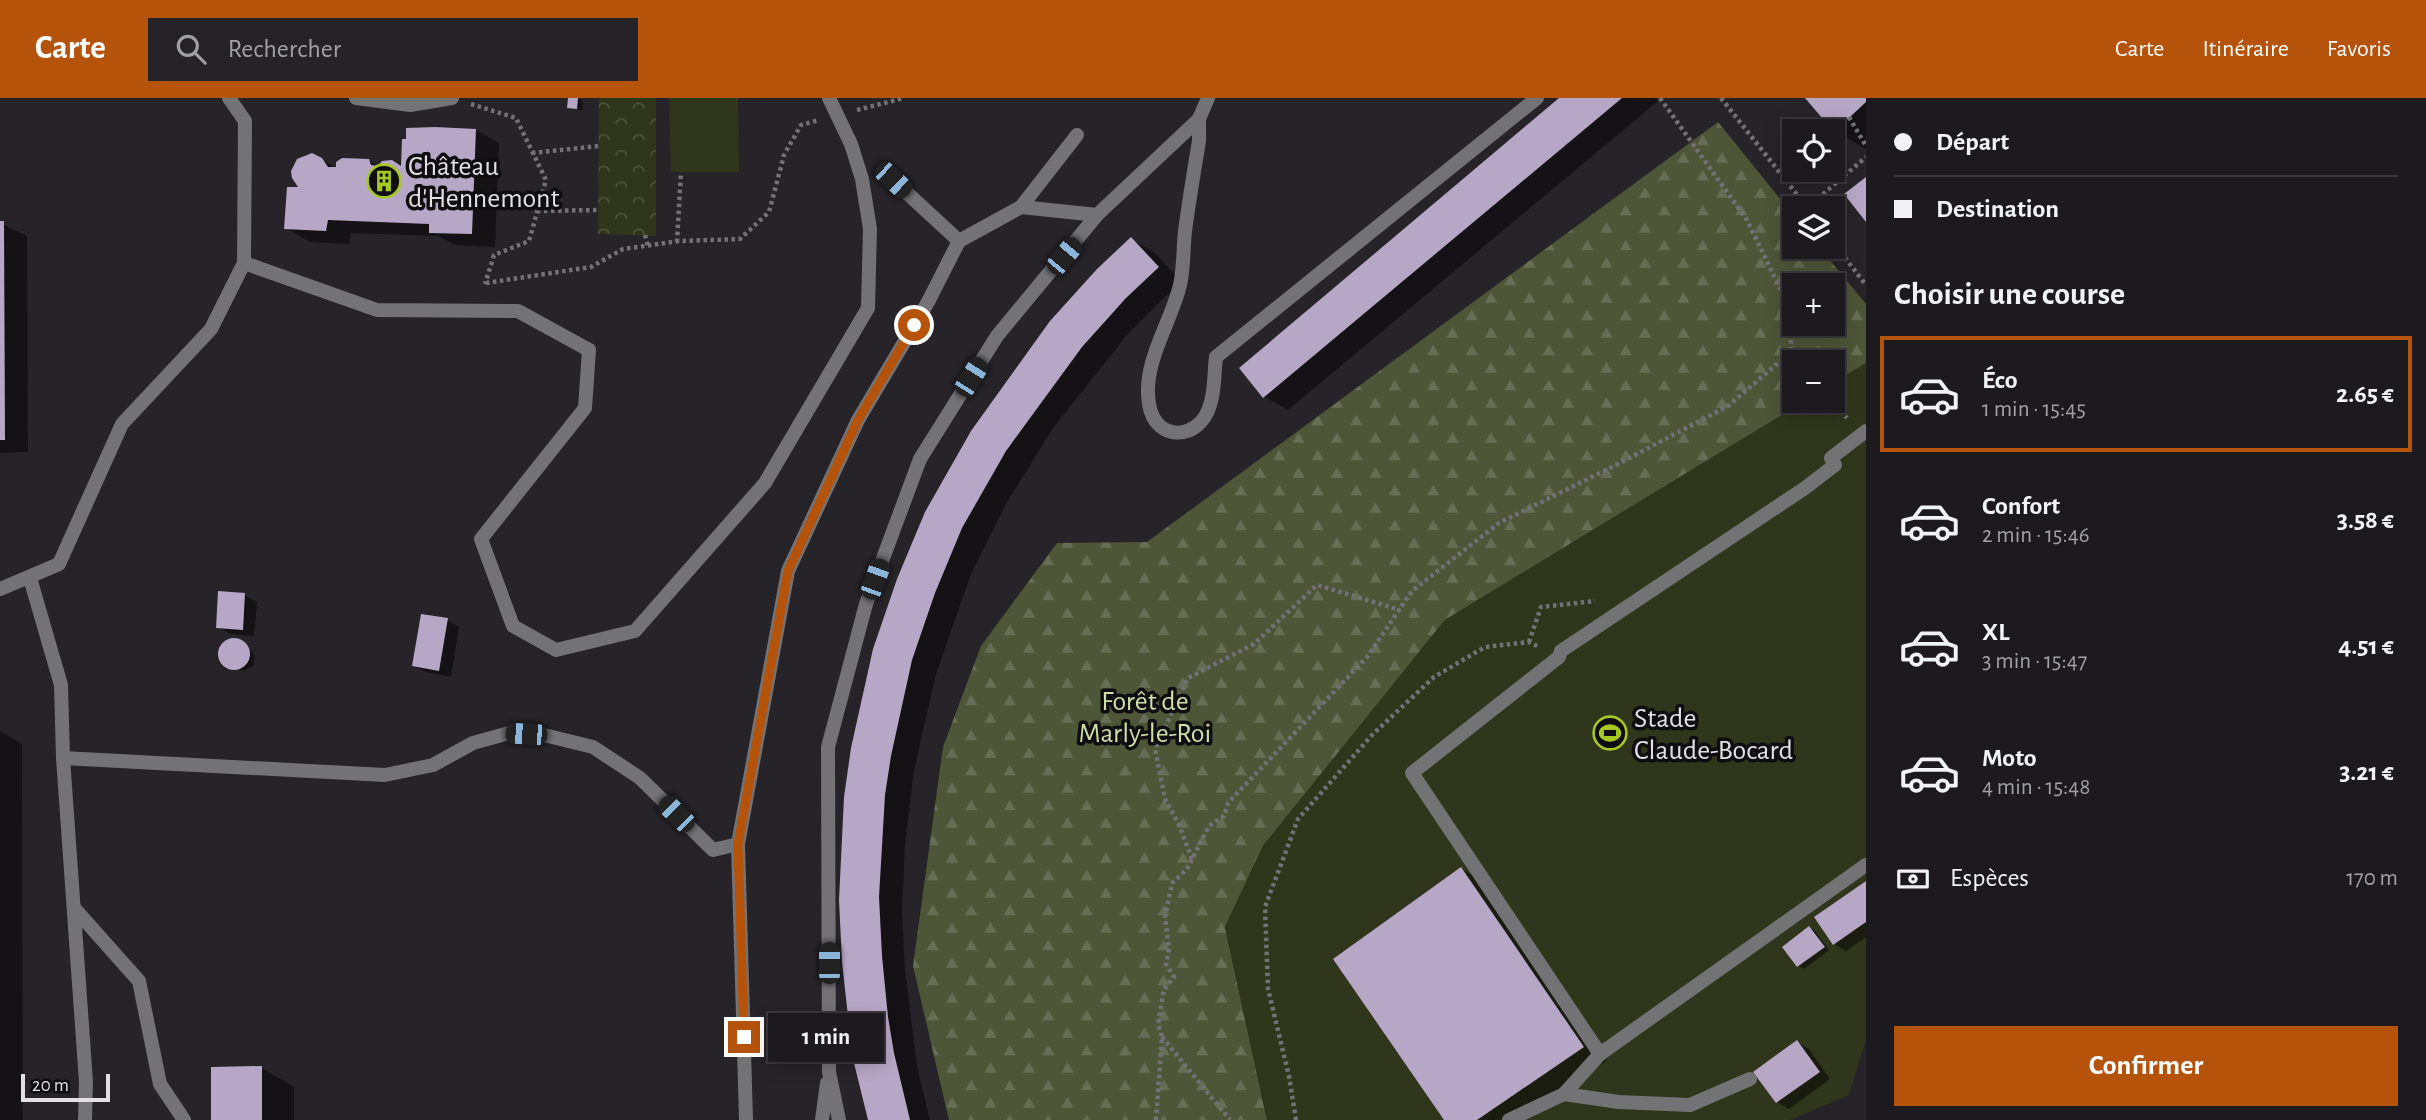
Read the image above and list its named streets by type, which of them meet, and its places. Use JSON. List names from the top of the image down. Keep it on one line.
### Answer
{"parks":["Forêt de Marly-le-Roi"],"places":{"building":["Château d'Hennemont"],"sports":["Stade Claude-Bocard"]},"scale_bar":"20 m","page":{"header":"Carte","search":"Rechercher","nav":["Carte","Itinéraire","Favoris"],"banner":["Départ","Destination"],"map_buttons":["+","−"],"heading":"Choisir une course","list":[{"name":"Éco","note":"1 min · 15:45","value":"2.65 €"},{"name":"Confort","note":"2 min · 15:46","value":"3.58 €"},{"name":"XL","note":"3 min · 15:47","value":"4.51 €"},{"name":"Moto","note":"4 min · 15:48","value":"3.21 €"}],"pay":["Espèces","170 m"],"buttons":"Confirmer","bubble":"1 min","scale":"20 m"}}
